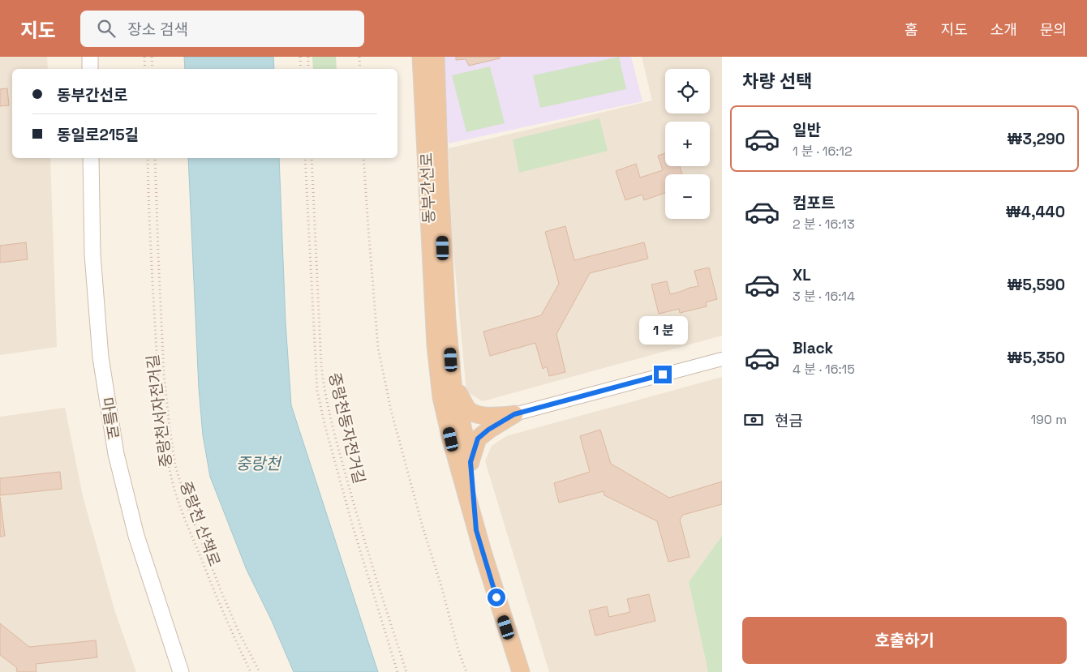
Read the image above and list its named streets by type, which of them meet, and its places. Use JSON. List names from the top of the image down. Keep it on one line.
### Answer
{"streets":{"highway":["동부간선로"],"main road":["마들로"],"path":["중랑천서자전거길","중랑천동자전거길","중랑천 산책로"]},"water":["중랑천"],"page":{"header":"지도","search":"장소 검색","nav":["홈","지도","소개","문의"],"heading":"차량 선택","map_buttons":["+","−"],"banner":["동부간선로","동일로215길"],"list":[{"name":"일반","note":"1 분 · 16:12","value":"₩3,290"},{"name":"컴포트","note":"2 분 · 16:13","value":"₩4,440"},{"name":"XL","note":"3 분 · 16:14","value":"₩5,590"},{"name":"Black","note":"4 분 · 16:15","value":"₩5,350"}],"bubble":"1 분","pay":["현금","190 m"],"buttons":"호출하기"}}
